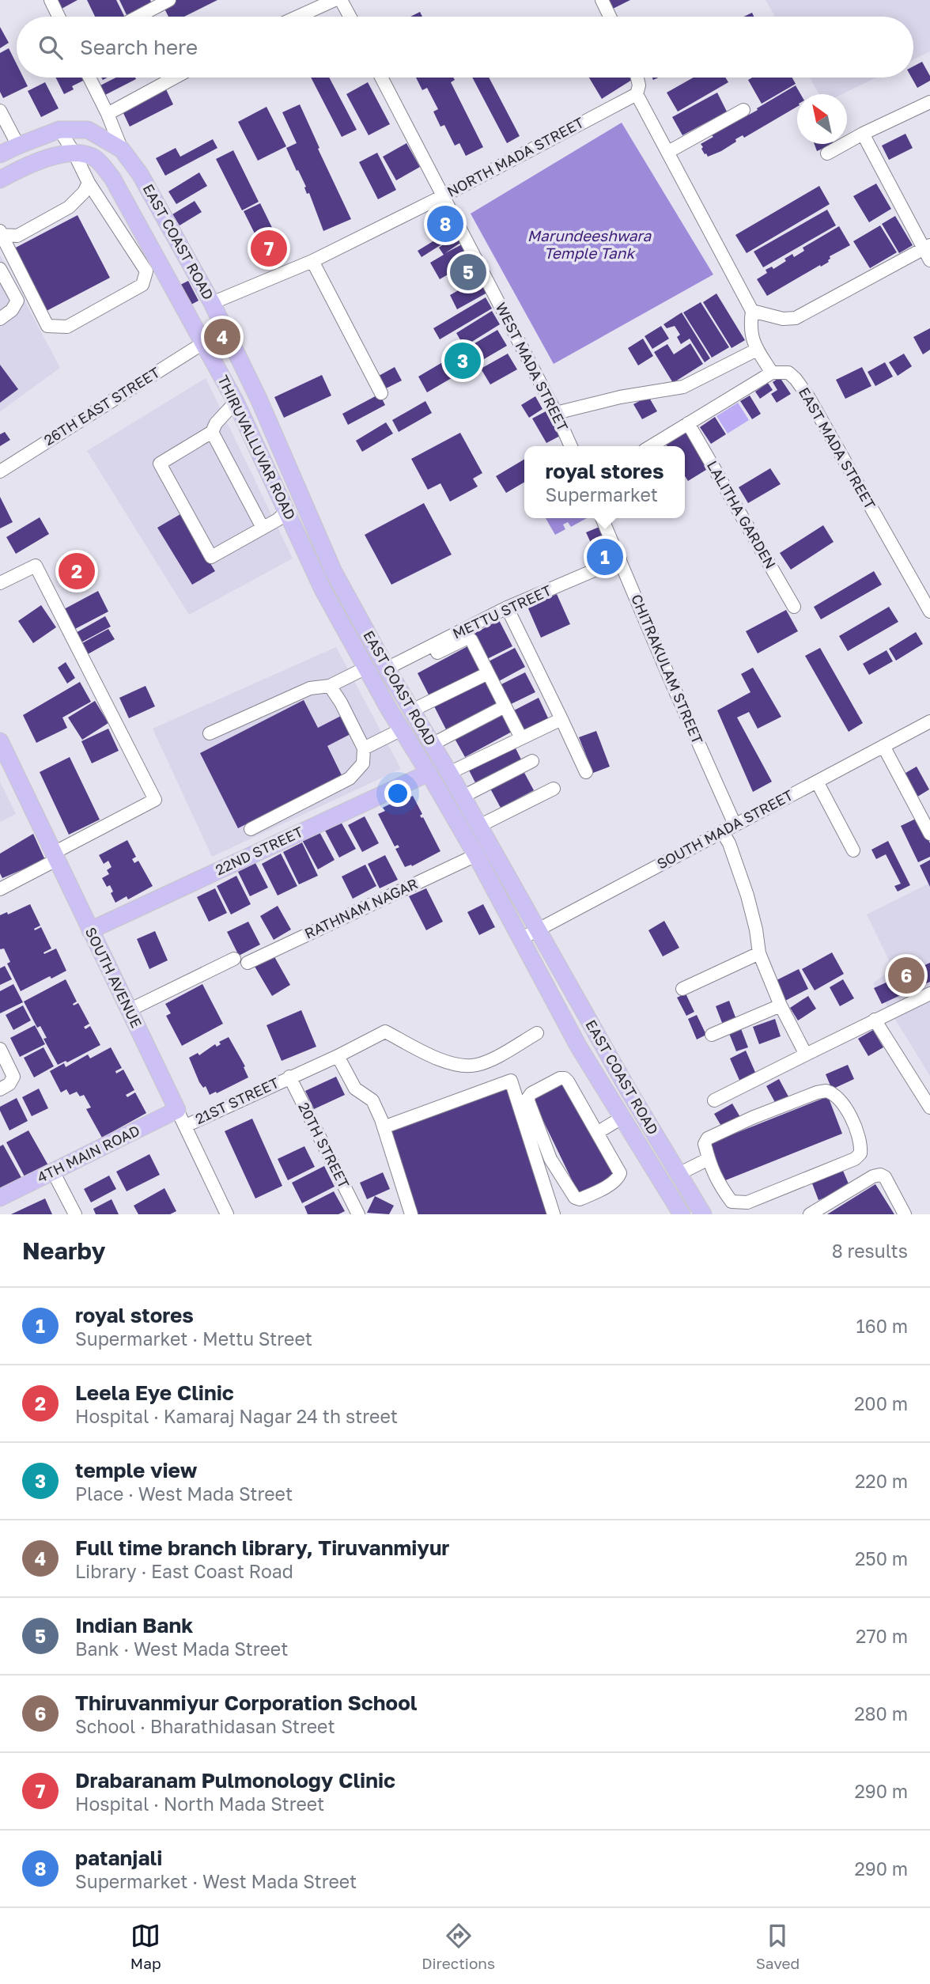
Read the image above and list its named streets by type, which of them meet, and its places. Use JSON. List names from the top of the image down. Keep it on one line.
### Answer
{"streets":{"main road":["EAST COAST ROAD","THIRUVALLUVAR ROAD","22ND STREET","SOUTH AVENUE","4TH MAIN ROAD"],"street":["NORTH MADA STREET","WEST MADA STREET","26TH EAST STREET","EAST MADA STREET","LALITHA GARDEN","METTU STREET","CHITRAKULAM STREET","SOUTH MADA STREET","RATHNAM NAGAR","21ST STREET","20TH STREET"]},"crossings":[["NORTH MADA STREET","EAST COAST ROAD"],["NORTH MADA STREET","WEST MADA STREET"],["EAST COAST ROAD","THIRUVALLUVAR ROAD"],["EAST COAST ROAD","METTU STREET"],["EAST COAST ROAD","SOUTH MADA STREET"],["EAST COAST ROAD","22ND STREET"],["EAST COAST ROAD","RATHNAM NAGAR"],["26TH EAST STREET","THIRUVALLUVAR ROAD"],["THIRUVALLUVAR ROAD","22ND STREET"],["METTU STREET","CHITRAKULAM STREET"],["CHITRAKULAM STREET","SOUTH MADA STREET"],["22ND STREET","SOUTH AVENUE"],["SOUTH AVENUE","21ST STREET"],["SOUTH AVENUE","4TH MAIN ROAD"],["21ST STREET","20TH STREET"]],"water":["Marundeeshwara Temple Tank"],"north":"top left","page":{"search":"Search here","pins":["8","7","5","4","3","1","2","6"],"popup":["royal stores","Supermarket"],"heading":["Nearby","8 results"],"list":[{"mark":"1","name":"royal stores","note":"Supermarket · Mettu Street","value":"160 m"},{"mark":"2","name":"Leela Eye Clinic","note":"Hospital · Kamaraj Nagar 24 th street","value":"200 m"},{"mark":"3","name":"temple view","note":"Place · West Mada Street","value":"220 m"},{"mark":"4","name":"Full time branch library, Tiruvanmiyur","note":"Library · East Coast Road","value":"250 m"},{"mark":"5","name":"Indian Bank","note":"Bank · West Mada Street","value":"270 m"},{"mark":"6","name":"Thiruvanmiyur Corporation School","note":"School · Bharathidasan Street","value":"280 m"},{"mark":"7","name":"Drabaranam Pulmonology Clinic","note":"Hospital · North Mada Street","value":"290 m"},{"mark":"8","name":"patanjali","note":"Supermarket · West Mada Street","value":"290 m"}],"nav":["Map","Directions","Saved"]}}
